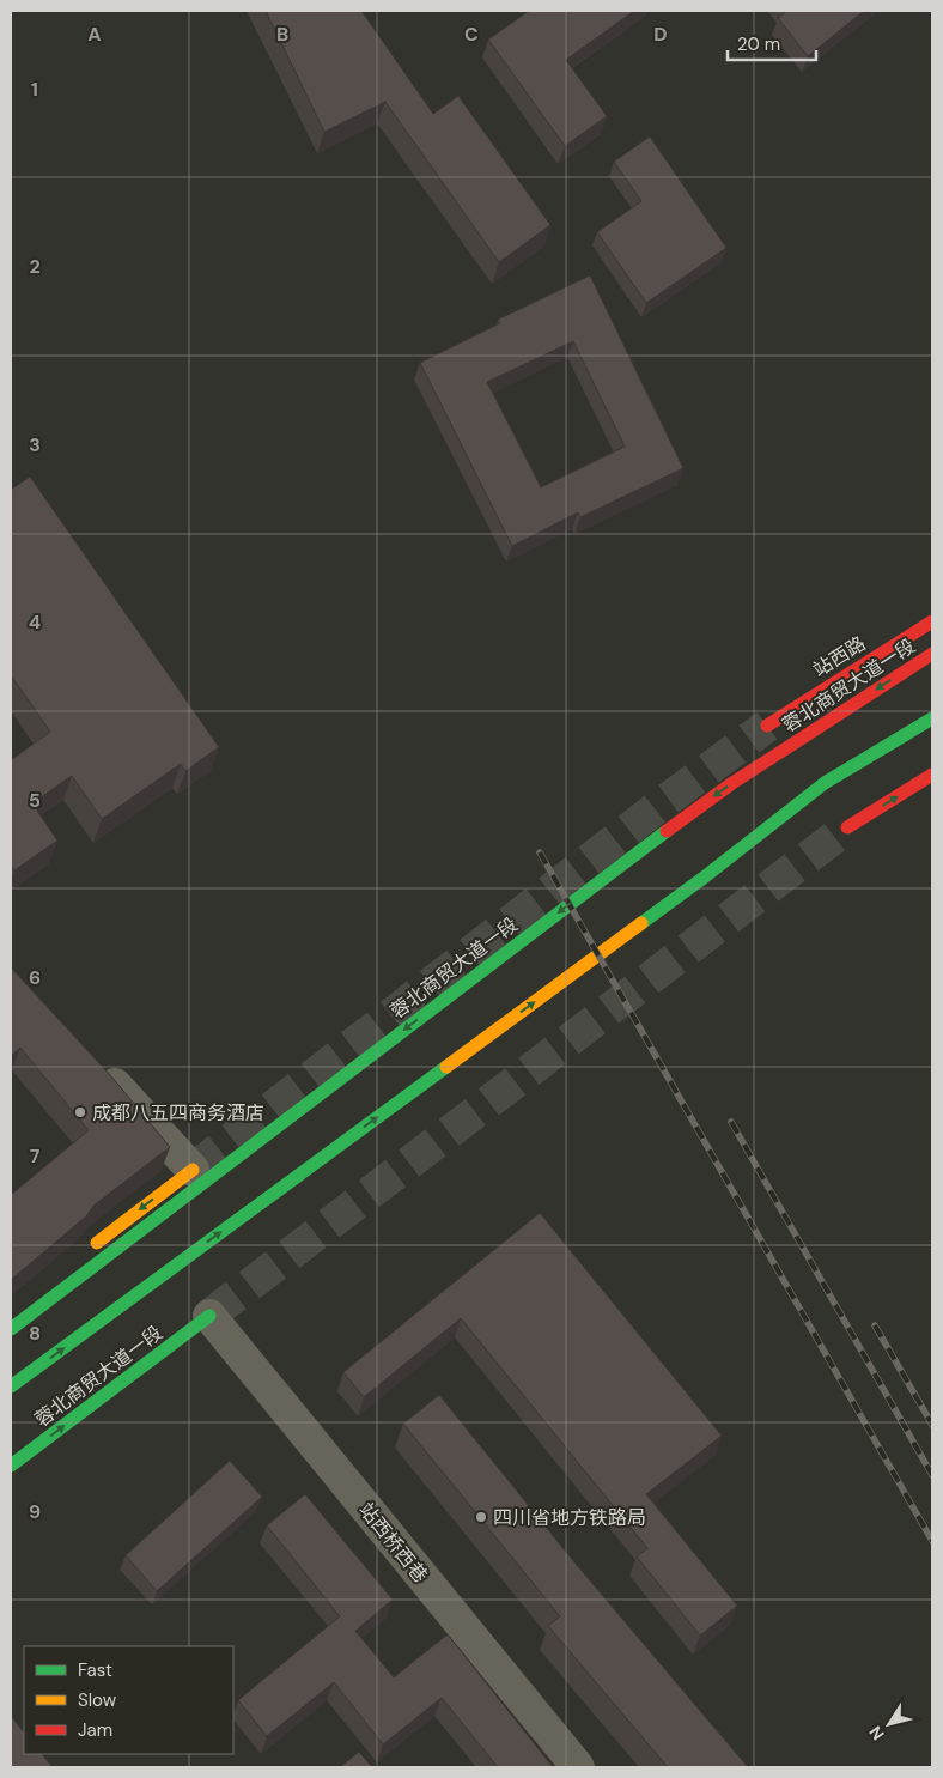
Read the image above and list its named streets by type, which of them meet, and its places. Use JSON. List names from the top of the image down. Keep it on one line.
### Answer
{"streets":{"main road":["站西路","蓉北商贸大道一段"],"street":["站西桥西巷"]},"crossings":[["蓉北商贸大道一段","站西桥西巷"]],"places":["成都八五四商务酒店","四川省地方铁路局"],"legend":["Fast","Slow","Jam"],"scale_bar":"20 m","north":"bottom left","grid":{"columns":["A","B","C","D"],"rows":["1","2","3","4","5","6","7","8","9"]}}
